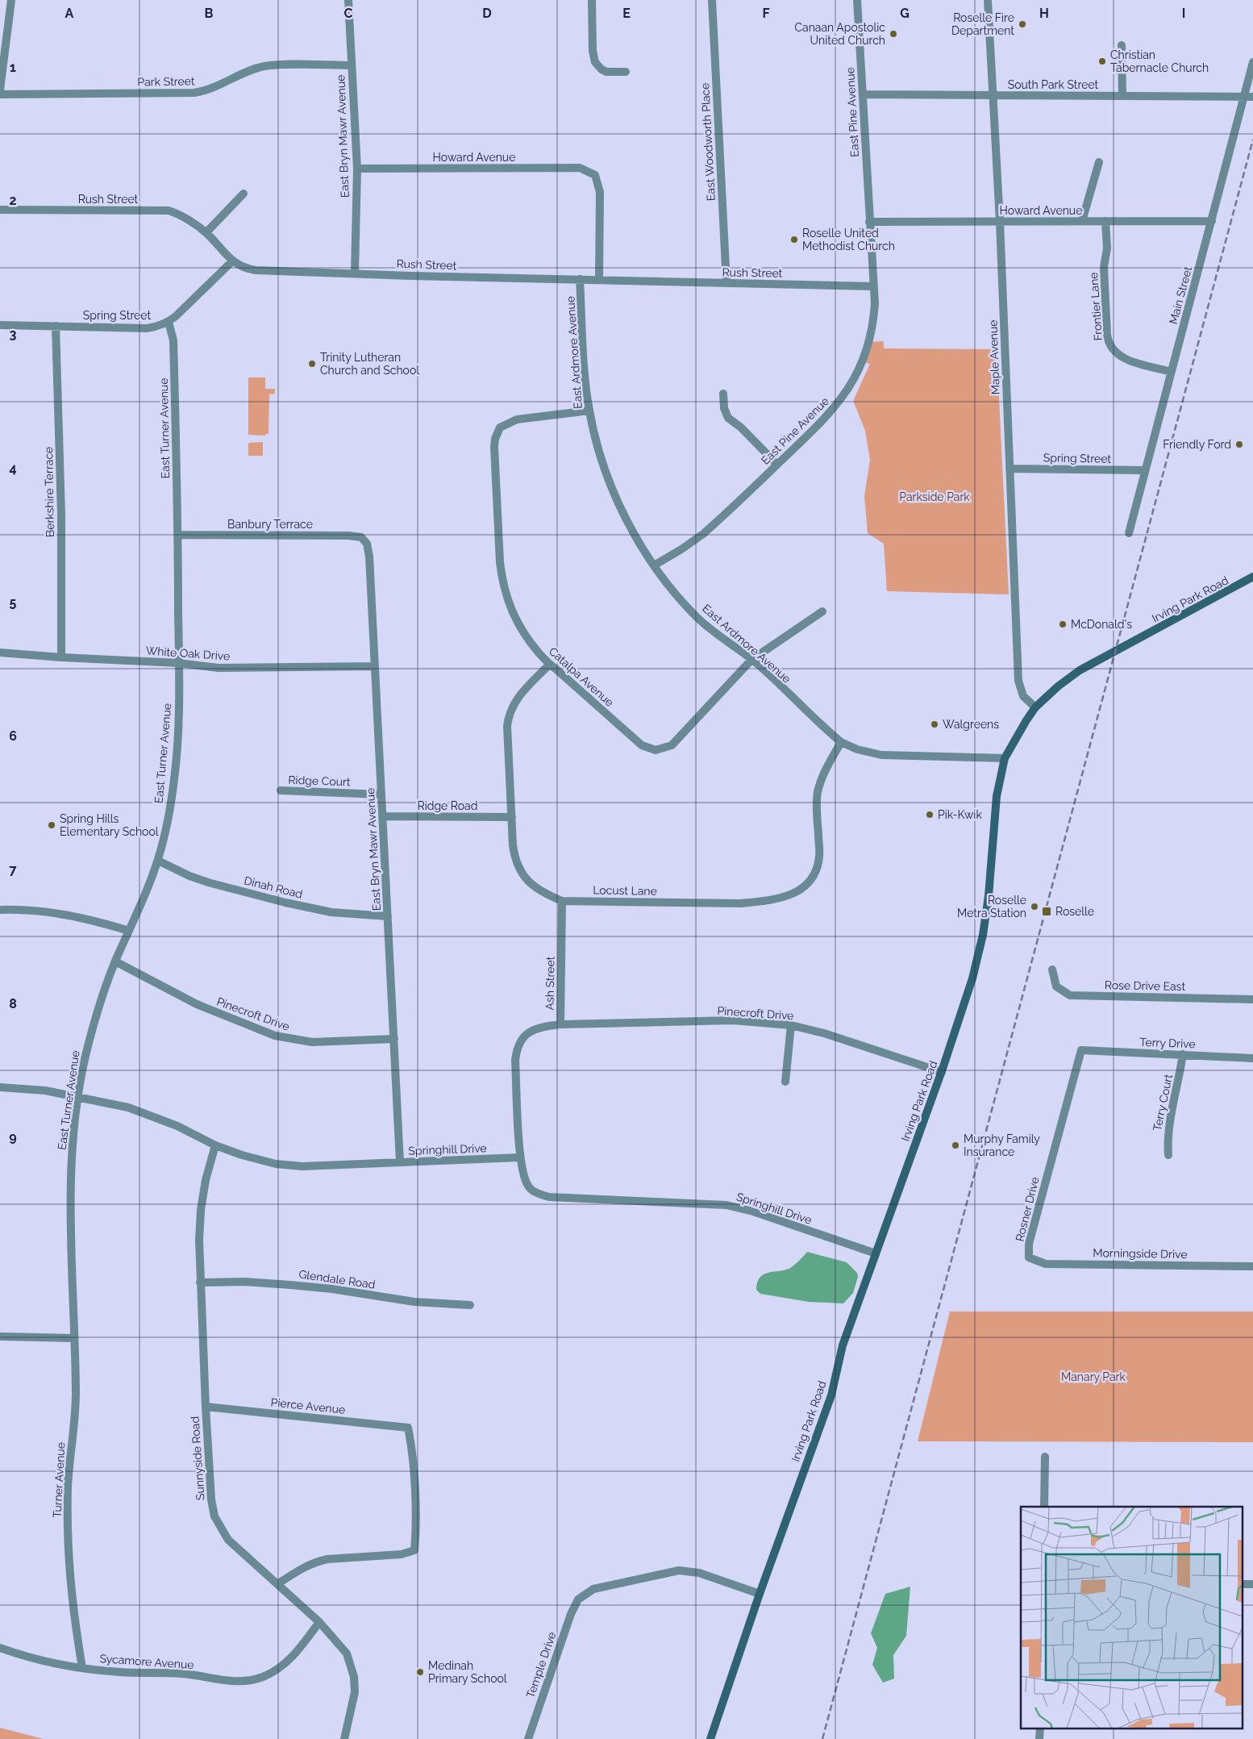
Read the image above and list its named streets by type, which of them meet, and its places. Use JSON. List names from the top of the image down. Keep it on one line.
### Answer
{"streets":{"main road":["Irving Park Road"],"street":["Park Street","South Park Street","East Pine Avenue","East Bryn Mawr Avenue","East Woodworth Place","Howard Avenue","Rush Street","Main Street","Frontier Lane","Spring Street","East Ardmore Avenue","Maple Avenue","East Turner Avenue","Berkshire Terrace","Banbury Terrace","White Oak Drive","Catalpa Avenue","Ridge Court","Ridge Road","Dinah Road","Locust Lane","Ash Street","Rose Drive East","Pinecroft Drive","Terry Drive","Terry Court","Springhill Drive","Rosner Drive","Morningside Drive","Glendale Road","Pierce Avenue","Sunnyside Road","Turner Avenue","Sycamore Avenue","Temple Drive"]},"crossings":[["Park Street","East Bryn Mawr Avenue"],["South Park Street","East Pine Avenue"],["South Park Street","Main Street"],["South Park Street","Maple Avenue"],["East Pine Avenue","Howard Avenue"],["East Pine Avenue","Rush Street"],["East Pine Avenue","East Ardmore Avenue"],["East Bryn Mawr Avenue","Howard Avenue"],["East Bryn Mawr Avenue","Rush Street"],["East Bryn Mawr Avenue","Banbury Terrace"],["East Bryn Mawr Avenue","White Oak Drive"],["East Bryn Mawr Avenue","Ridge Court"],["East Bryn Mawr Avenue","Ridge Road"],["East Bryn Mawr Avenue","Dinah Road"],["East Bryn Mawr Avenue","Pinecroft Drive"],["East Bryn Mawr Avenue","Springhill Drive"],["East Woodworth Place","Rush Street"],["Howard Avenue","Rush Street"],["Howard Avenue","Main Street"],["Howard Avenue","Frontier Lane"],["Howard Avenue","Maple Avenue"],["Rush Street","Spring Street"],["Rush Street","East Ardmore Avenue"],["Main Street","Frontier Lane"],["Main Street","Spring Street"],["Spring Street","Maple Avenue"],["Spring Street","East Turner Avenue"],["Spring Street","Berkshire Terrace"],["East Ardmore Avenue","Irving Park Road"],["East Ardmore Avenue","Catalpa Avenue"],["East Ardmore Avenue","Locust Lane"],["Maple Avenue","Irving Park Road"],["East Turner Avenue","Banbury Terrace"],["East Turner Avenue","White Oak Drive"],["East Turner Avenue","Dinah Road"],["East Turner Avenue","Pinecroft Drive"],["East Turner Avenue","Springhill Drive"],["East Turner Avenue","Turner Avenue"],["Berkshire Terrace","White Oak Drive"],["Irving Park Road","Pinecroft Drive"],["Irving Park Road","Springhill Drive"],["Irving Park Road","Temple Drive"],["Catalpa Avenue","Locust Lane"],["Ridge Road","Locust Lane"],["Locust Lane","Ash Street"],["Ash Street","Pinecroft Drive"],["Ash Street","Springhill Drive"],["Terry Drive","Terry Court"],["Terry Drive","Rosner Drive"],["Springhill Drive","Sunnyside Road"],["Rosner Drive","Morningside Drive"],["Glendale Road","Sunnyside Road"],["Pierce Avenue","Sunnyside Road"],["Sunnyside Road","Sycamore Avenue"],["Turner Avenue","Sycamore Avenue"]],"parks":["Parkside Park","Manary Park"],"places":{"other":["Roselle Fire Department","Canaan Apostolic United Church","Christian Tabernacle Church","Roselle United Methodist Church","Trinity Lutheran Church and School","Friendly Ford","McDonald's","Walgreens","Pik-Kwik","Spring Hills Elementary School","Roselle Metra Station","Murphy Family Insurance","Medinah Primary School"],"transit":["Roselle"]},"grid":{"columns":["A","B","C","D","E","F","G","H","I"],"rows":["1","2","3","4","5","6","7","8","9"]}}
